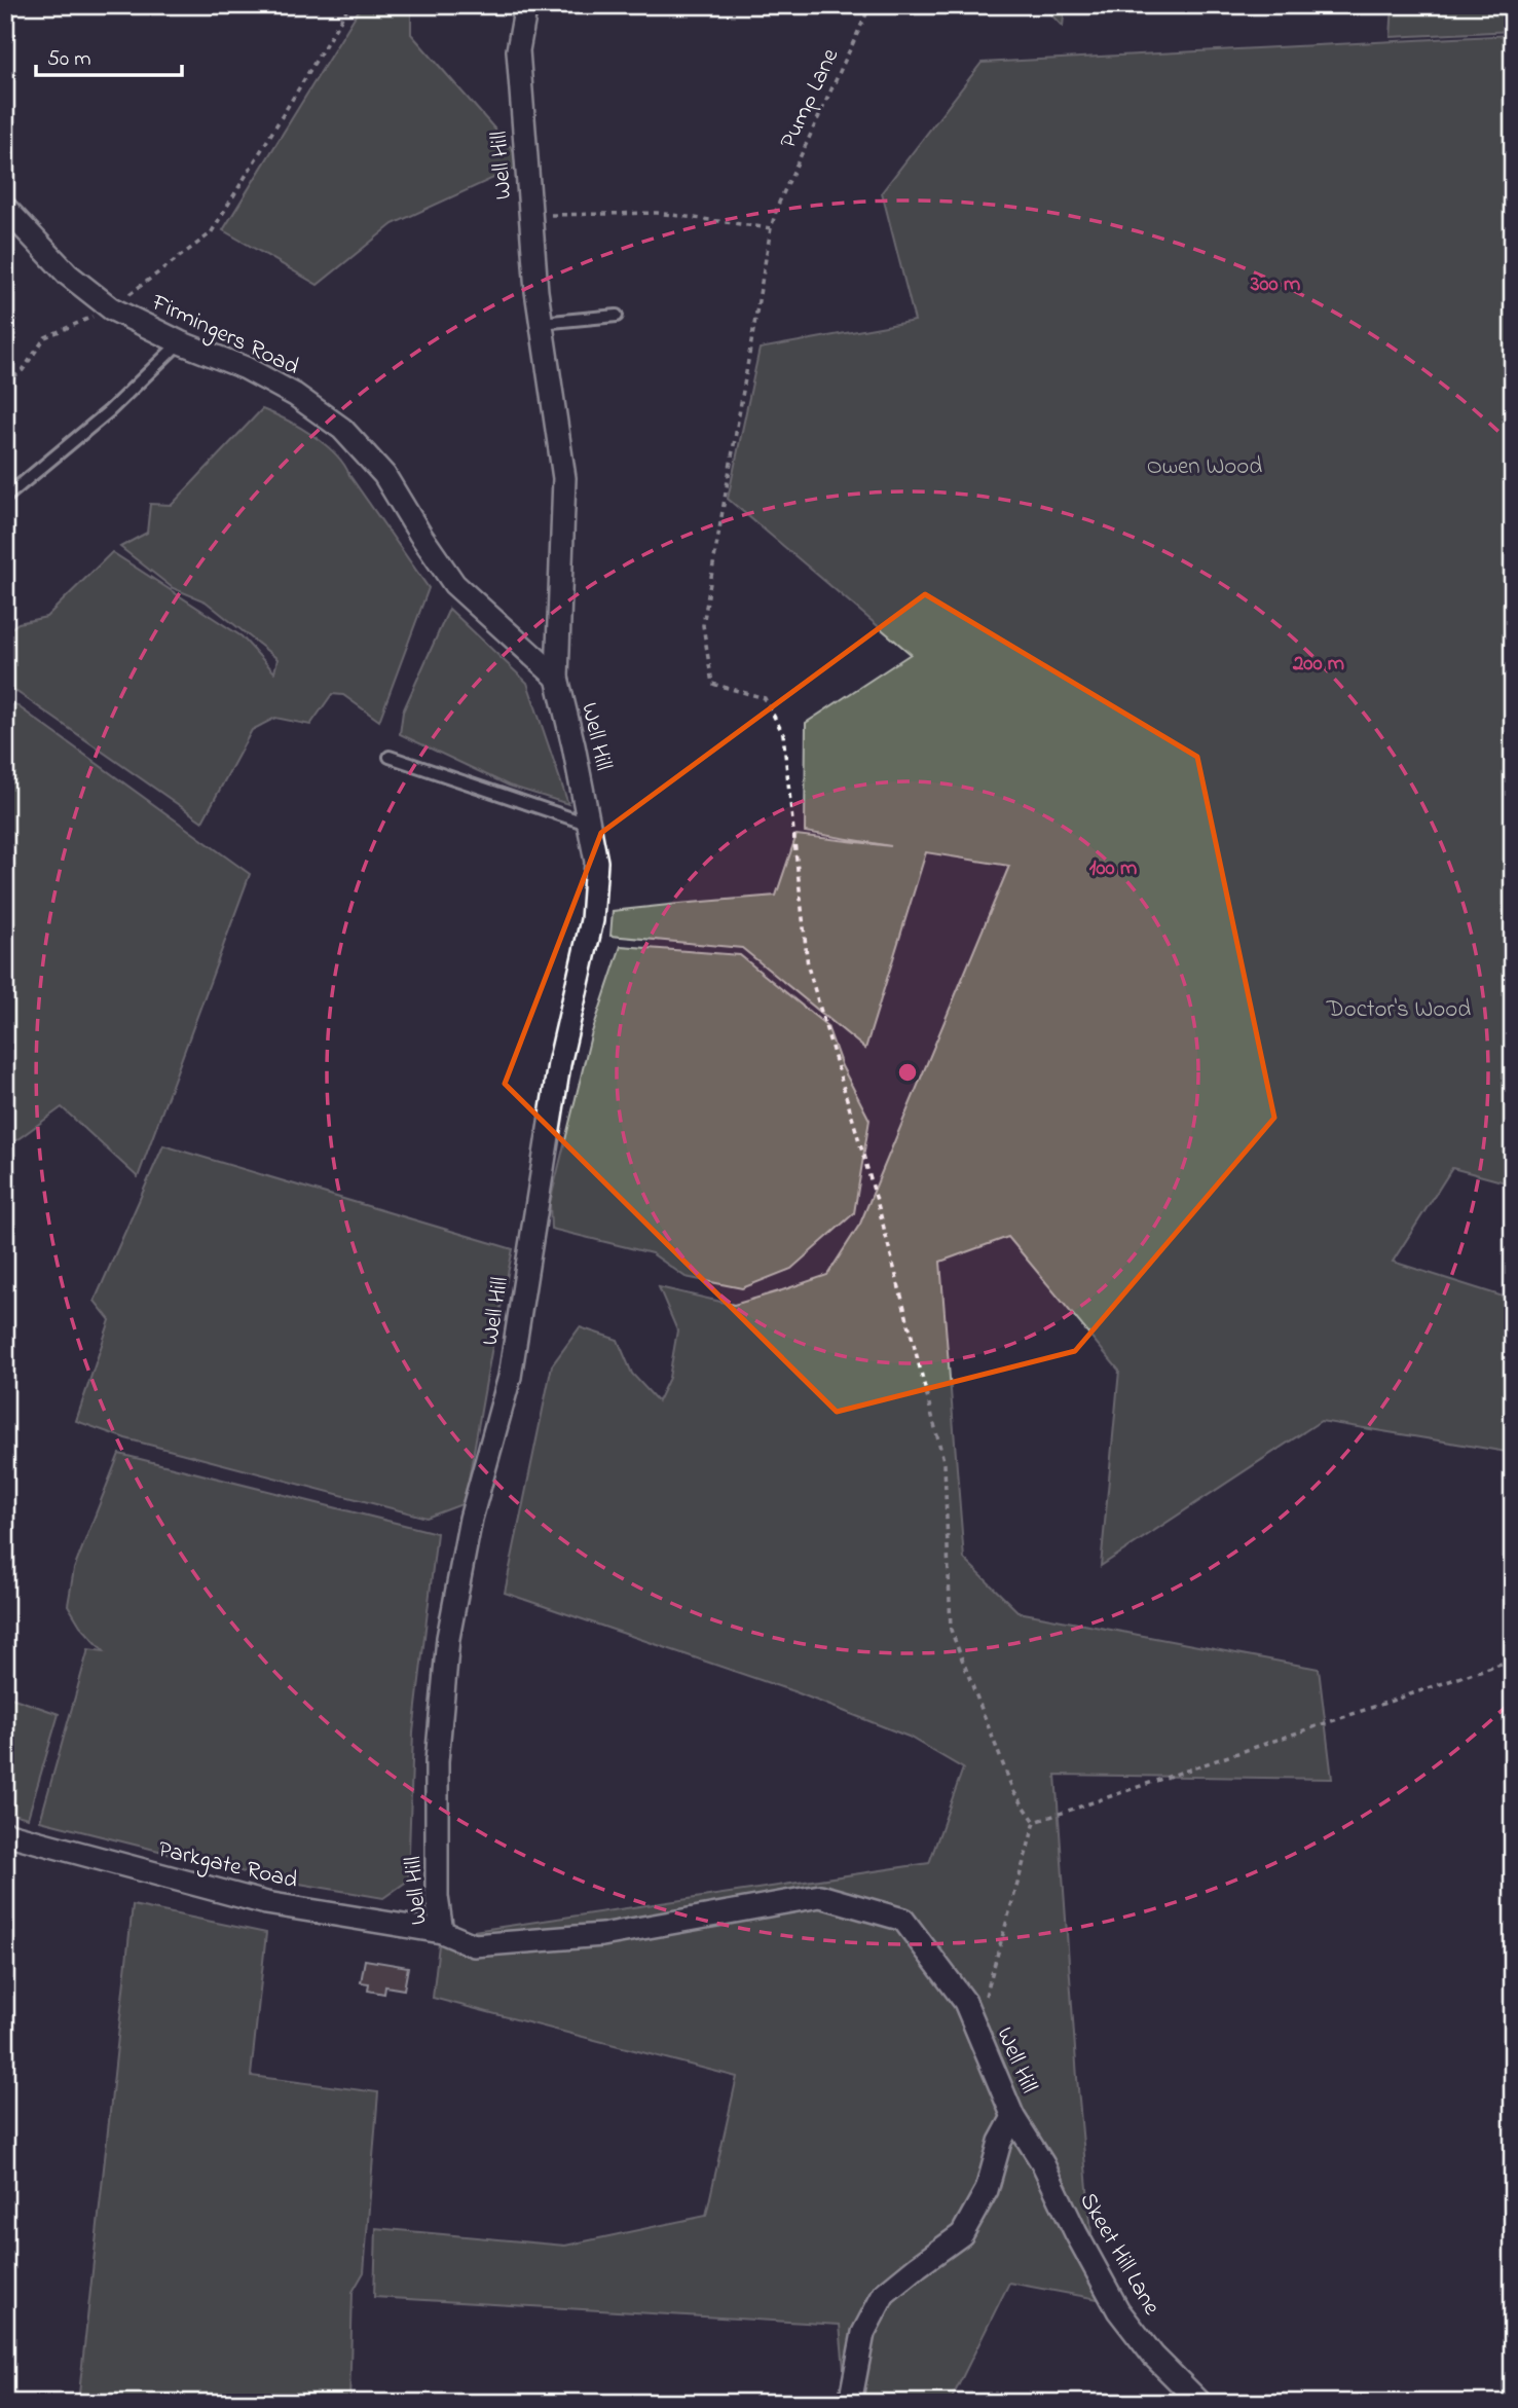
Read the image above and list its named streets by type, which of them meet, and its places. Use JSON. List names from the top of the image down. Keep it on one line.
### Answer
{"streets":{"street":["Well Hill","Firmingers Road","Parkgate Road","Skeet Hill Lane"],"path":["Pump Lane"]},"crossings":[["Well Hill","Firmingers Road"],["Well Hill","Parkgate Road"],["Well Hill","Skeet Hill Lane"]],"parks":["Owen Wood","Doctor's Wood"],"scale_bar":"50 m","rings":["300 m","200 m","100 m"]}
